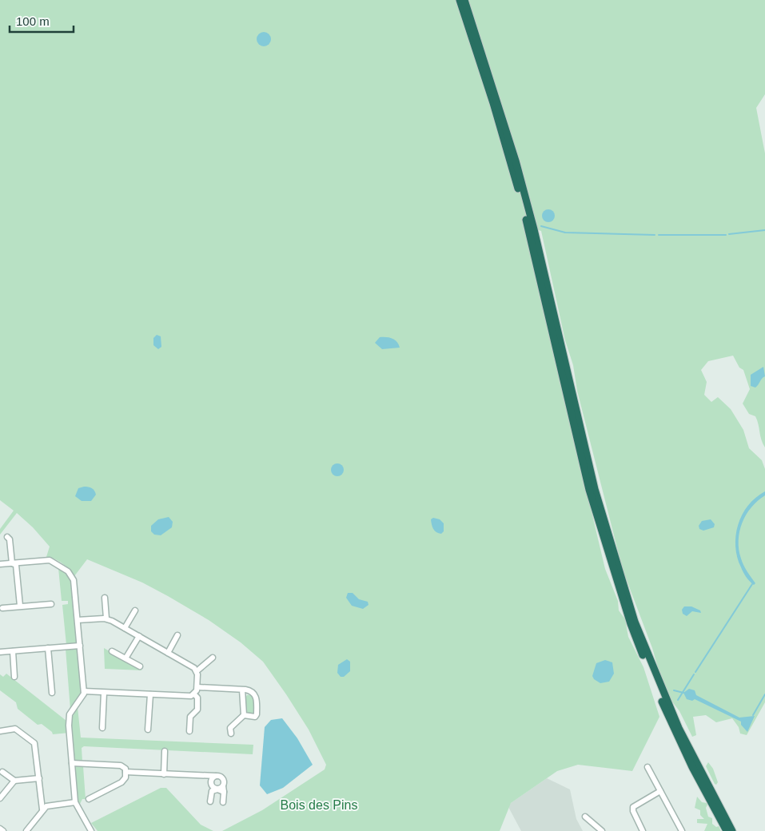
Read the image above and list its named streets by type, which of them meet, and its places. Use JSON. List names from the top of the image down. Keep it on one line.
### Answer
{"parks":["Bois des Pins"],"scale_bar":"100 m"}
